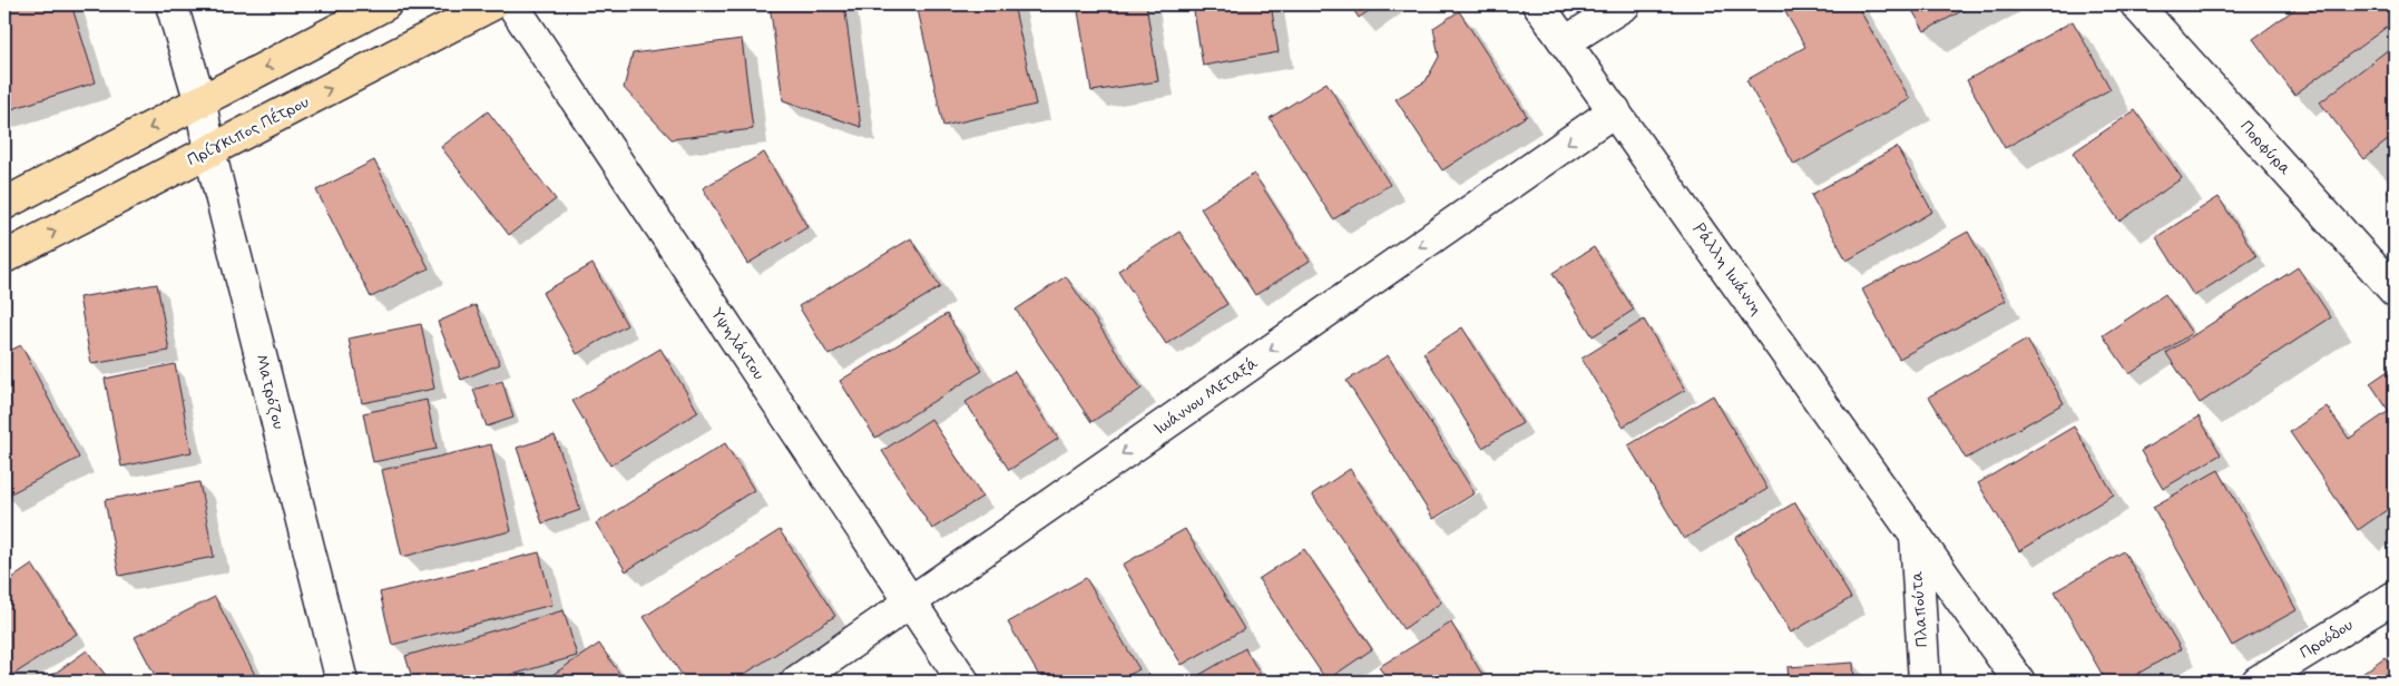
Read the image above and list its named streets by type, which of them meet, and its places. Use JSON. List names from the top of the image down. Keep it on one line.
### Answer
{"streets":{"main road":["Πρίγκιπος Πέτρου"],"street":["Πορφύρα","Ράλλη Ιωάννη","Υψηλάντου","Ματρόζου","Ιωάννου Μεταξά","Πλαπούτα","Προόδου"]},"crossings":[["Πρίγκιπος Πέτρου","Ματρόζου"],["Ράλλη Ιωάννη","Ιωάννου Μεταξά"],["Ράλλη Ιωάννη","Πλαπούτα"],["Υψηλάντου","Ιωάννου Μεταξά"]],"one_way":["Ιωάννου Μεταξά"]}
